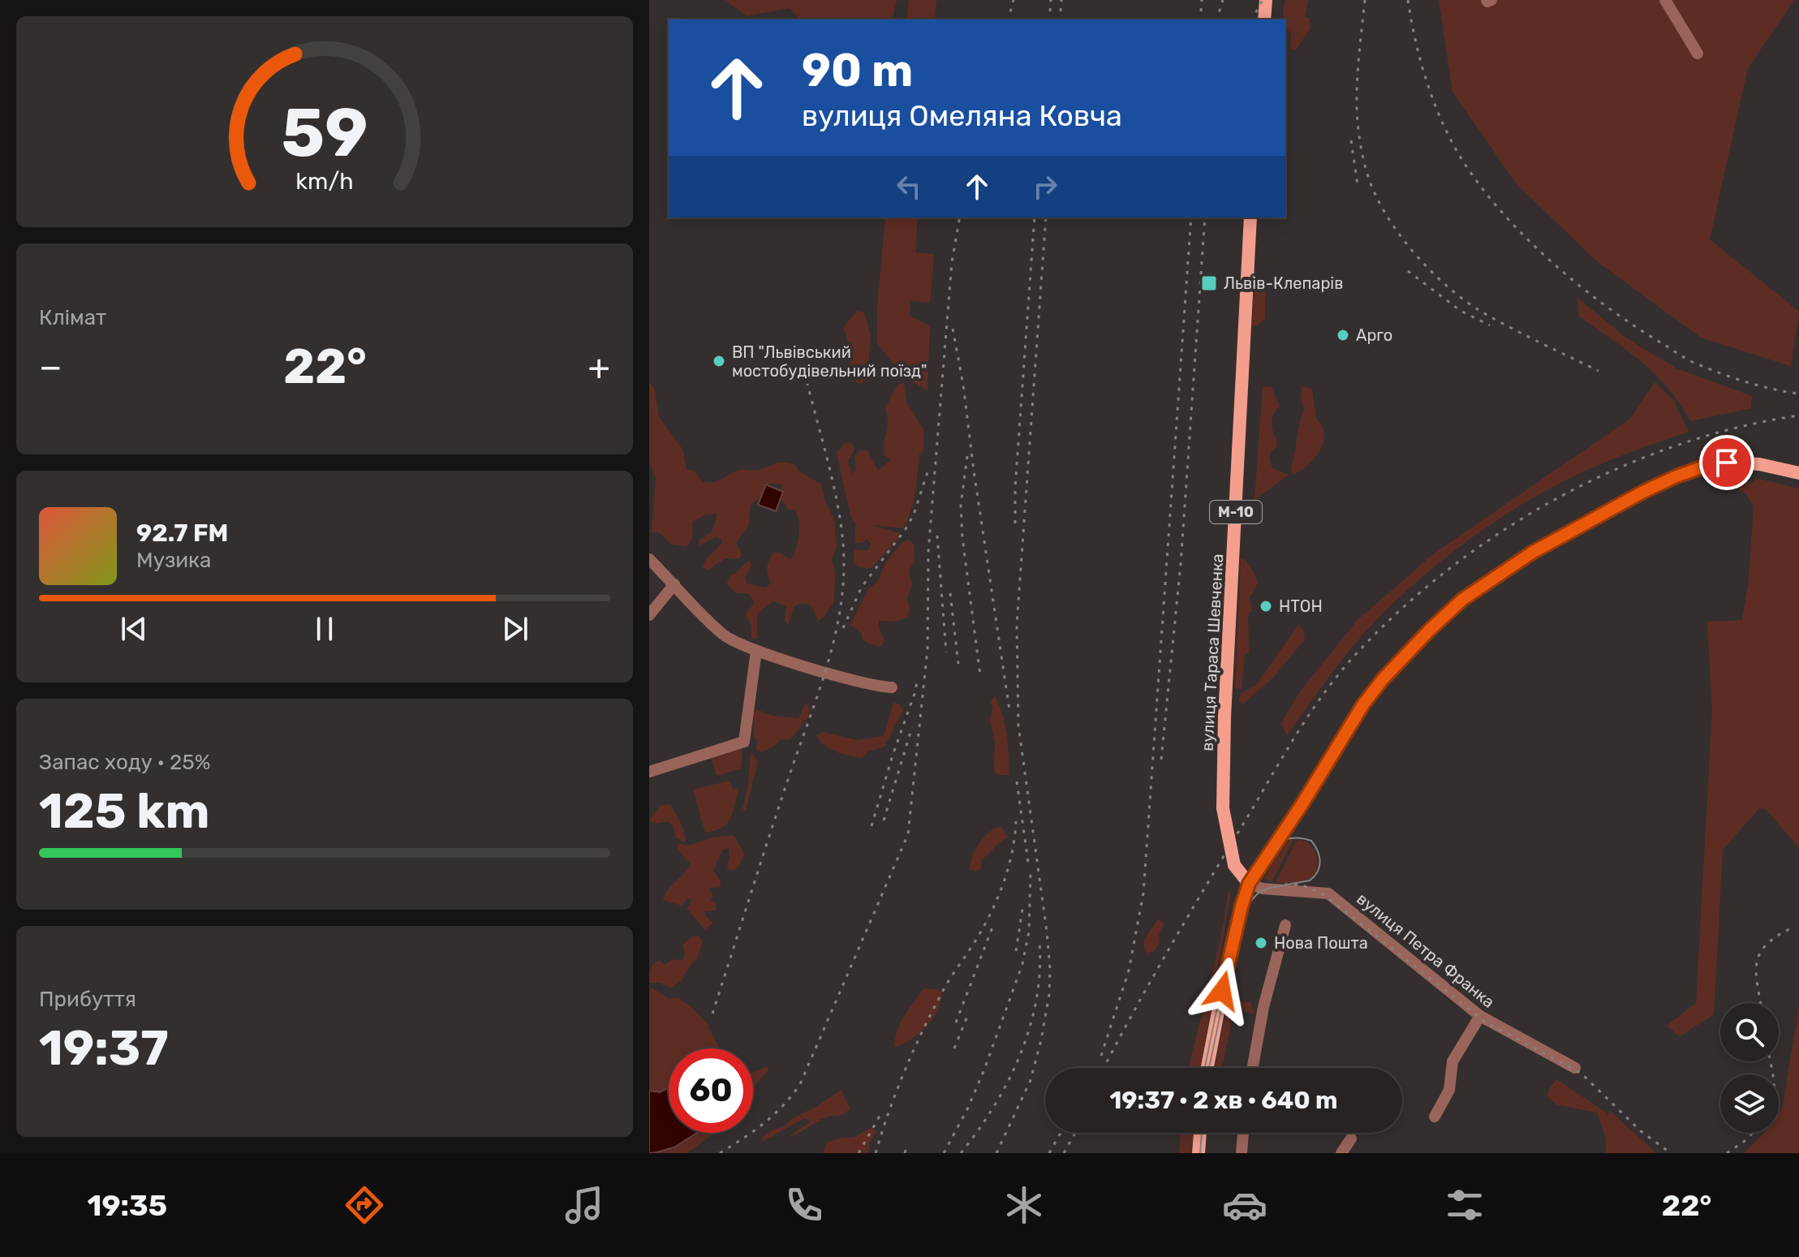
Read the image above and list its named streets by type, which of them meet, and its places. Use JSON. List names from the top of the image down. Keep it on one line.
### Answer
{"streets":{"main road":["М-10","вулиця Тараса Шевченка"],"street":["вулиця Петра Франка"]},"crossings":[["вулиця Тараса Шевченка","вулиця Петра Франка"]],"places":{"transit":["Львів-Клепарів"],"other":["Арго","ВП \"Львівський мостобудівельний поїзд\"","НТОН","Нова Пошта"]},"page":{"turn":["90 m","вулиця Омеляна Ковча"],"tile":["Клімат",["Запас ходу · 25%","125 km"],["Прибуття","19:37"]],"heat":["−","22°","+"],"song":["92.7 FM","Музика"],"limit":"60","trip":"19:37 · 2 хв · 640 m","tabs":["19:35","22°"],"gauge":["59","km/h"]}}
